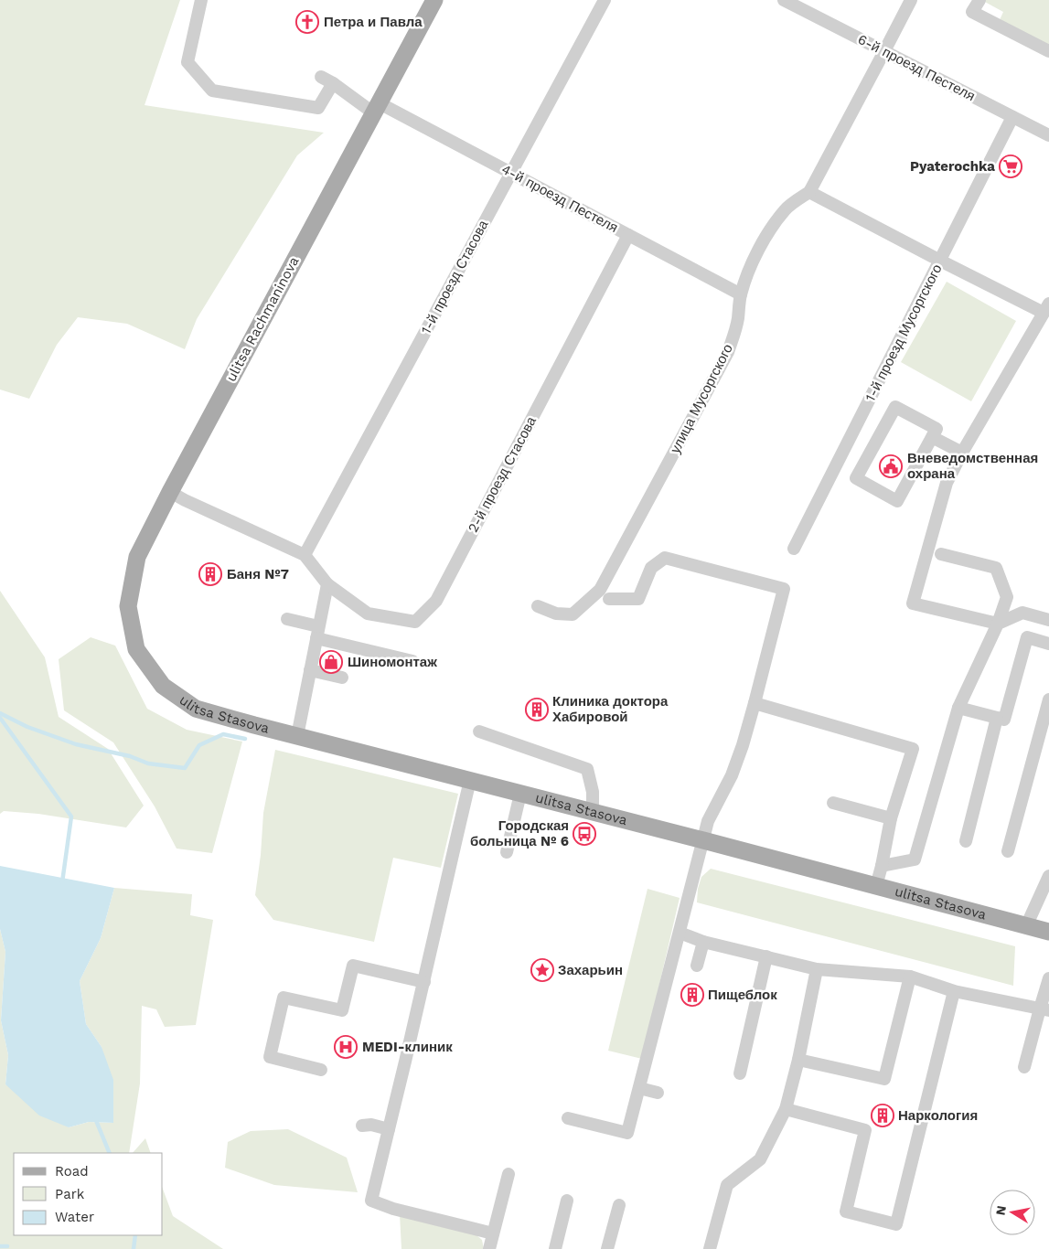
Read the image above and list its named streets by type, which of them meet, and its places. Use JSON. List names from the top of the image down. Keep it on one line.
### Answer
{"streets":{"main road":["ulitsa Rachmaninova","ulitsa Stasova"],"street":["6-й проезд Пестеля","4-й проезд Пестеля","1-й проезд Стасова","1-й проезд Мусоргского","улица Мусоргского","2-й проезд Стасова"]},"crossings":[["6-й проезд Пестеля","1-й проезд Мусоргского"],["6-й проезд Пестеля","улица Мусоргского"],["4-й проезд Пестеля","1-й проезд Стасова"],["4-й проезд Пестеля","ulitsa Rachmaninova"],["4-й проезд Пестеля","улица Мусоргского"],["4-й проезд Пестеля","2-й проезд Стасова"],["ulitsa Rachmaninova","ulitsa Stasova"]],"places":{"church":["Петра и Павла"],"supermarket":["Pyaterochka"],"public building":["Вневедомственная охрана"],"building":["Баня №7","Клиника доктора Хабировой","Пищеблок","Наркология"],"shop":["Шиномонтаж"],"bus stop":["Городская больница № 6"],"place":["Захарьин"],"hospital":["MEDI-клиник"]},"legend":["Road","Park","Water"],"north":"left"}
